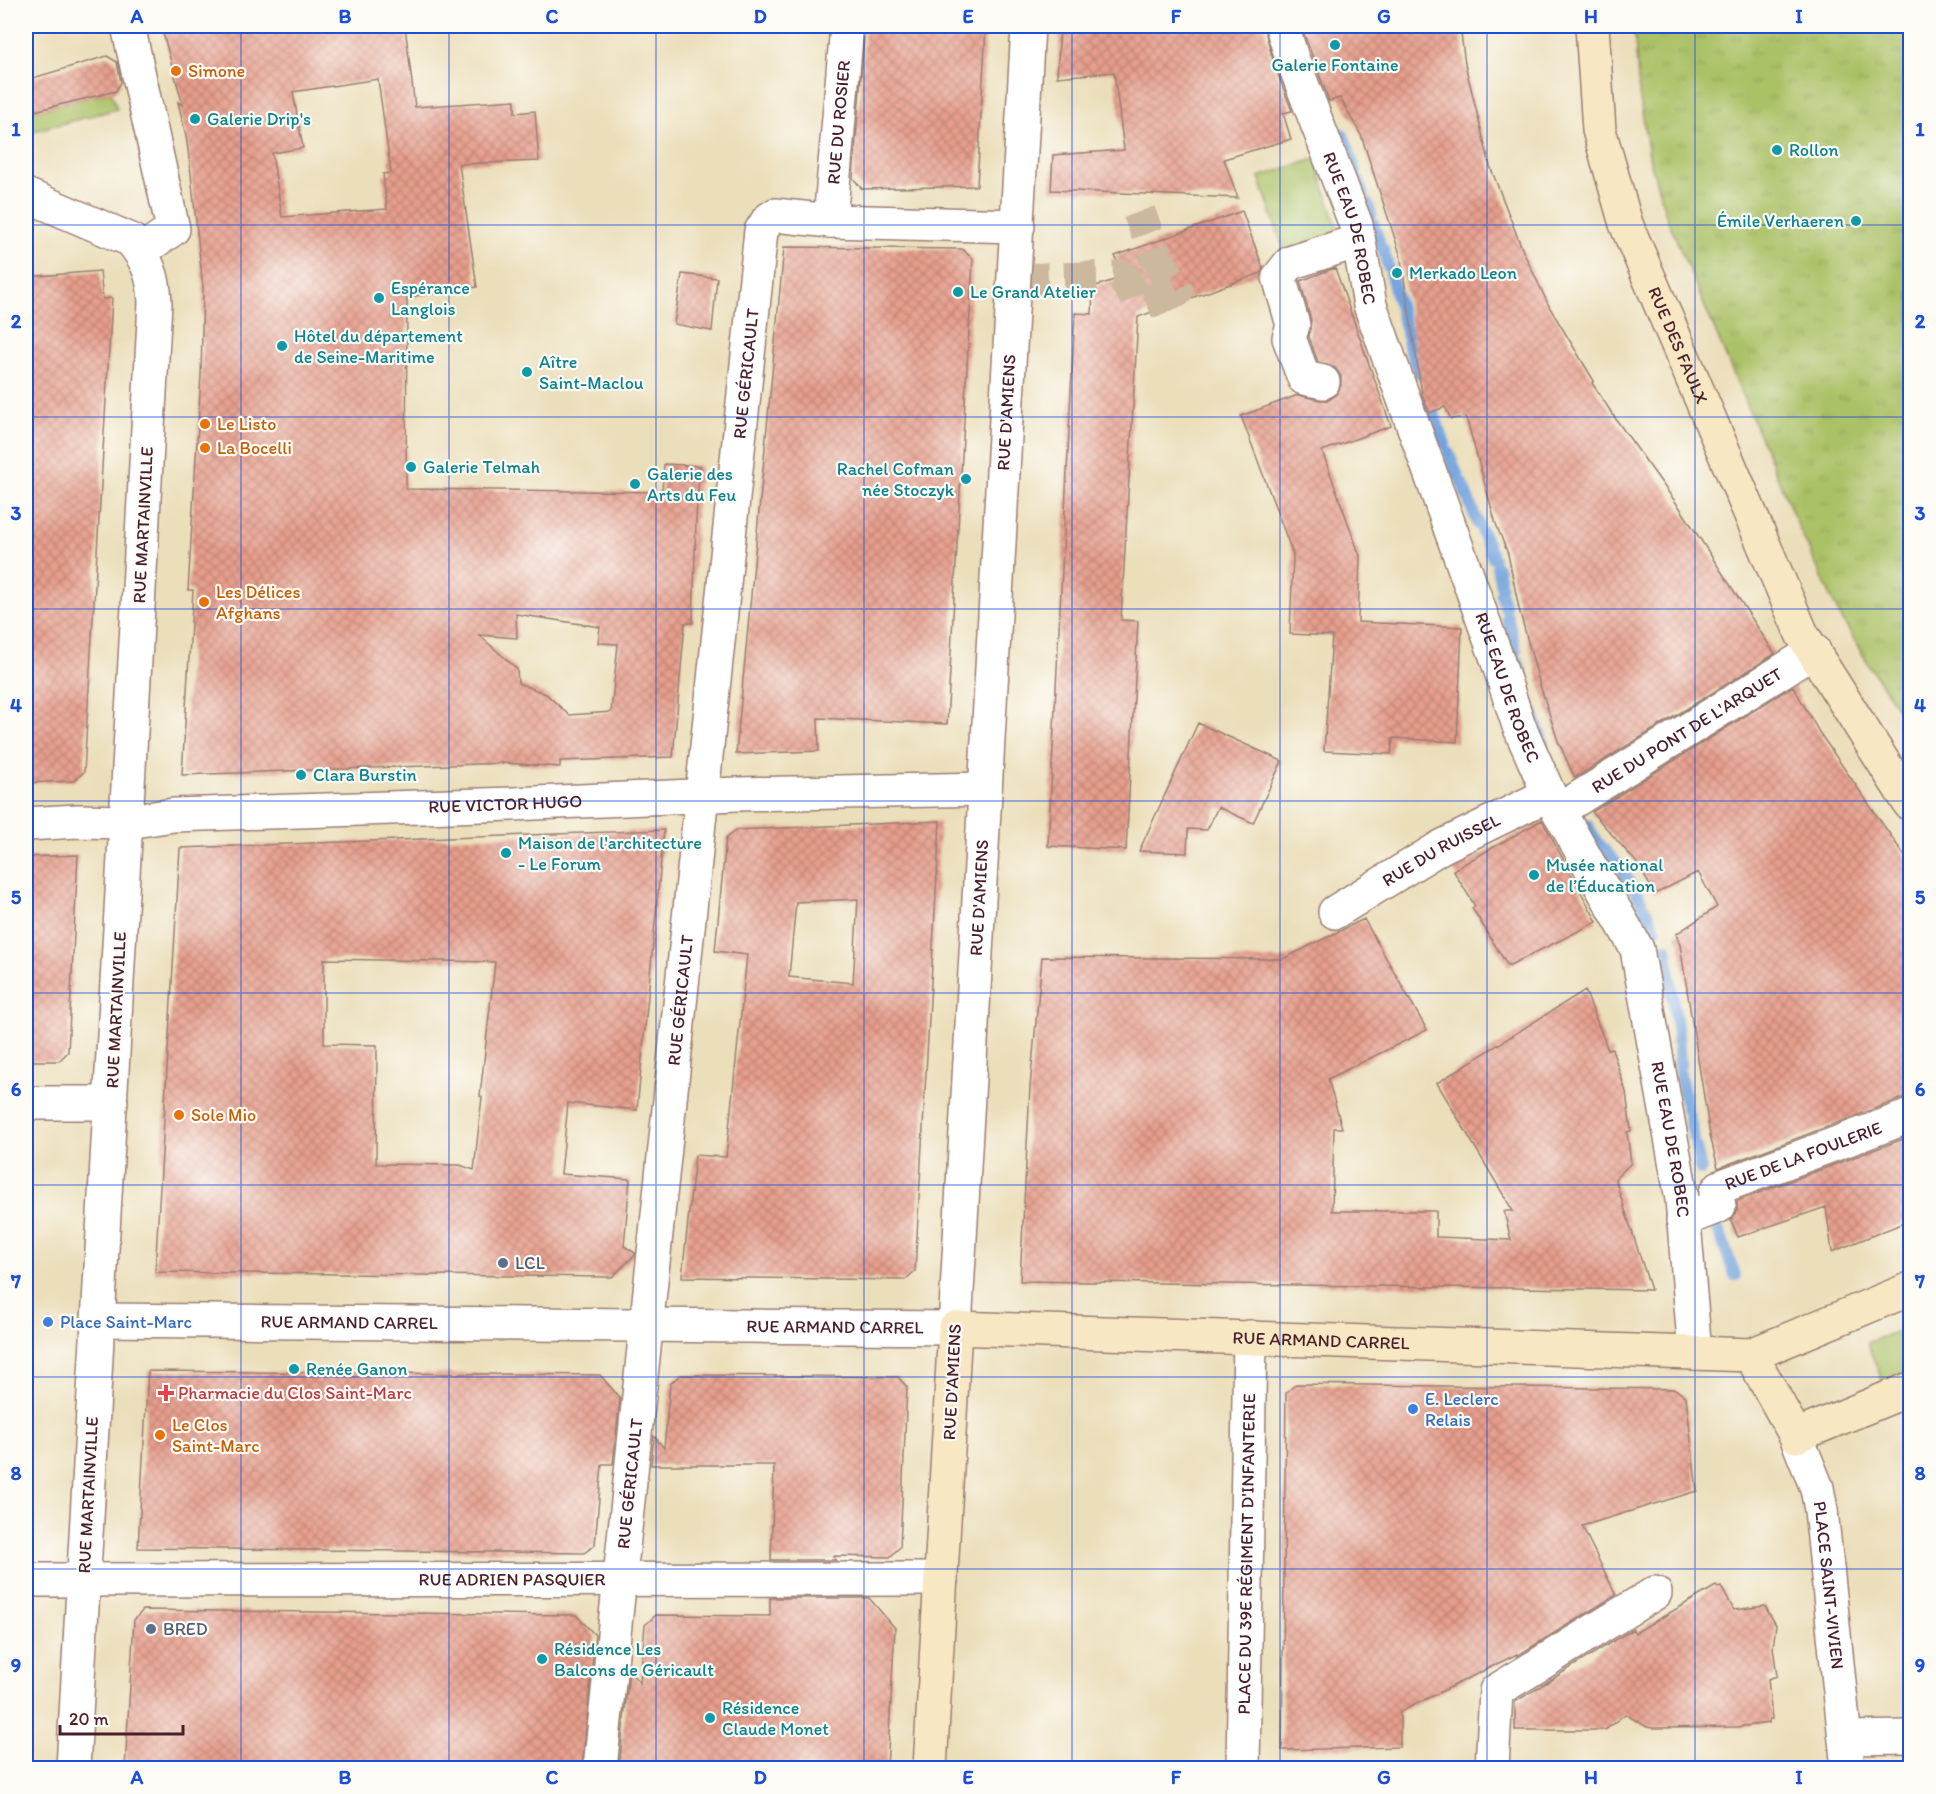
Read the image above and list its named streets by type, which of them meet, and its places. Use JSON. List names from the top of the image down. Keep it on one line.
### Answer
{"streets":{"street":["RUE DU ROSIER","RUE EAU DE ROBEC","RUE DES FAULX","RUE GÉRICAULT","RUE D'AMIENS","RUE MARTAINVILLE","RUE DU PONT DE L'ARQUET","RUE VICTOR HUGO","RUE DU RUISSEL","RUE DE LA FOULERIE","RUE ARMAND CARREL","PLACE DU 39E RÉGIMENT D'INFANTERIE","RUE ADRIEN PASQUIER","PLACE SAINT-VIVIEN"]},"crossings":[["RUE DU ROSIER","RUE GÉRICAULT"],["RUE EAU DE ROBEC","RUE DU PONT DE L'ARQUET"],["RUE EAU DE ROBEC","RUE DU RUISSEL"],["RUE EAU DE ROBEC","RUE DE LA FOULERIE"],["RUE EAU DE ROBEC","RUE ARMAND CARREL"],["RUE DES FAULX","RUE DU PONT DE L'ARQUET"],["RUE GÉRICAULT","RUE VICTOR HUGO"],["RUE GÉRICAULT","RUE ARMAND CARREL"],["RUE GÉRICAULT","RUE ADRIEN PASQUIER"],["RUE D'AMIENS","RUE VICTOR HUGO"],["RUE D'AMIENS","RUE ARMAND CARREL"],["RUE D'AMIENS","RUE ADRIEN PASQUIER"],["RUE MARTAINVILLE","RUE VICTOR HUGO"],["RUE MARTAINVILLE","RUE ARMAND CARREL"],["RUE MARTAINVILLE","RUE ADRIEN PASQUIER"],["RUE DU PONT DE L'ARQUET","RUE DU RUISSEL"],["RUE ARMAND CARREL","PLACE DU 39E RÉGIMENT D'INFANTERIE"],["RUE ARMAND CARREL","PLACE SAINT-VIVIEN"]],"places":{"other":["Galerie Fontaine","Simone","Galerie Drip's","Rollon","Émile Verhaeren","Merkado Leon","Le Grand Atelier","Espérance Langlois","Hôtel du département de Seine-Maritime","Aître Saint-Maclou","Le Listo","La Bocelli","Galerie Telmah","Rachel Cofman née Stoczyk","Galerie des Arts du Feu","Les Délices Afghans","Clara Burstin","Maison de l'architecture - Le Forum","Musée national de l’Éducation","Sole Mio","LCL","Place Saint-Marc","Renée Ganon","E. Leclerc Relais","Le Clos Saint-Marc","BRED","Résidence Les Balcons de Géricault","Résidence Claude Monet"],"health":["Pharmacie du Clos Saint-Marc"]},"scale_bar":"20 m","grid":{"columns":["A","B","C","D","E","F","G","H","I"],"rows":["1","2","3","4","5","6","7","8","9"]}}
